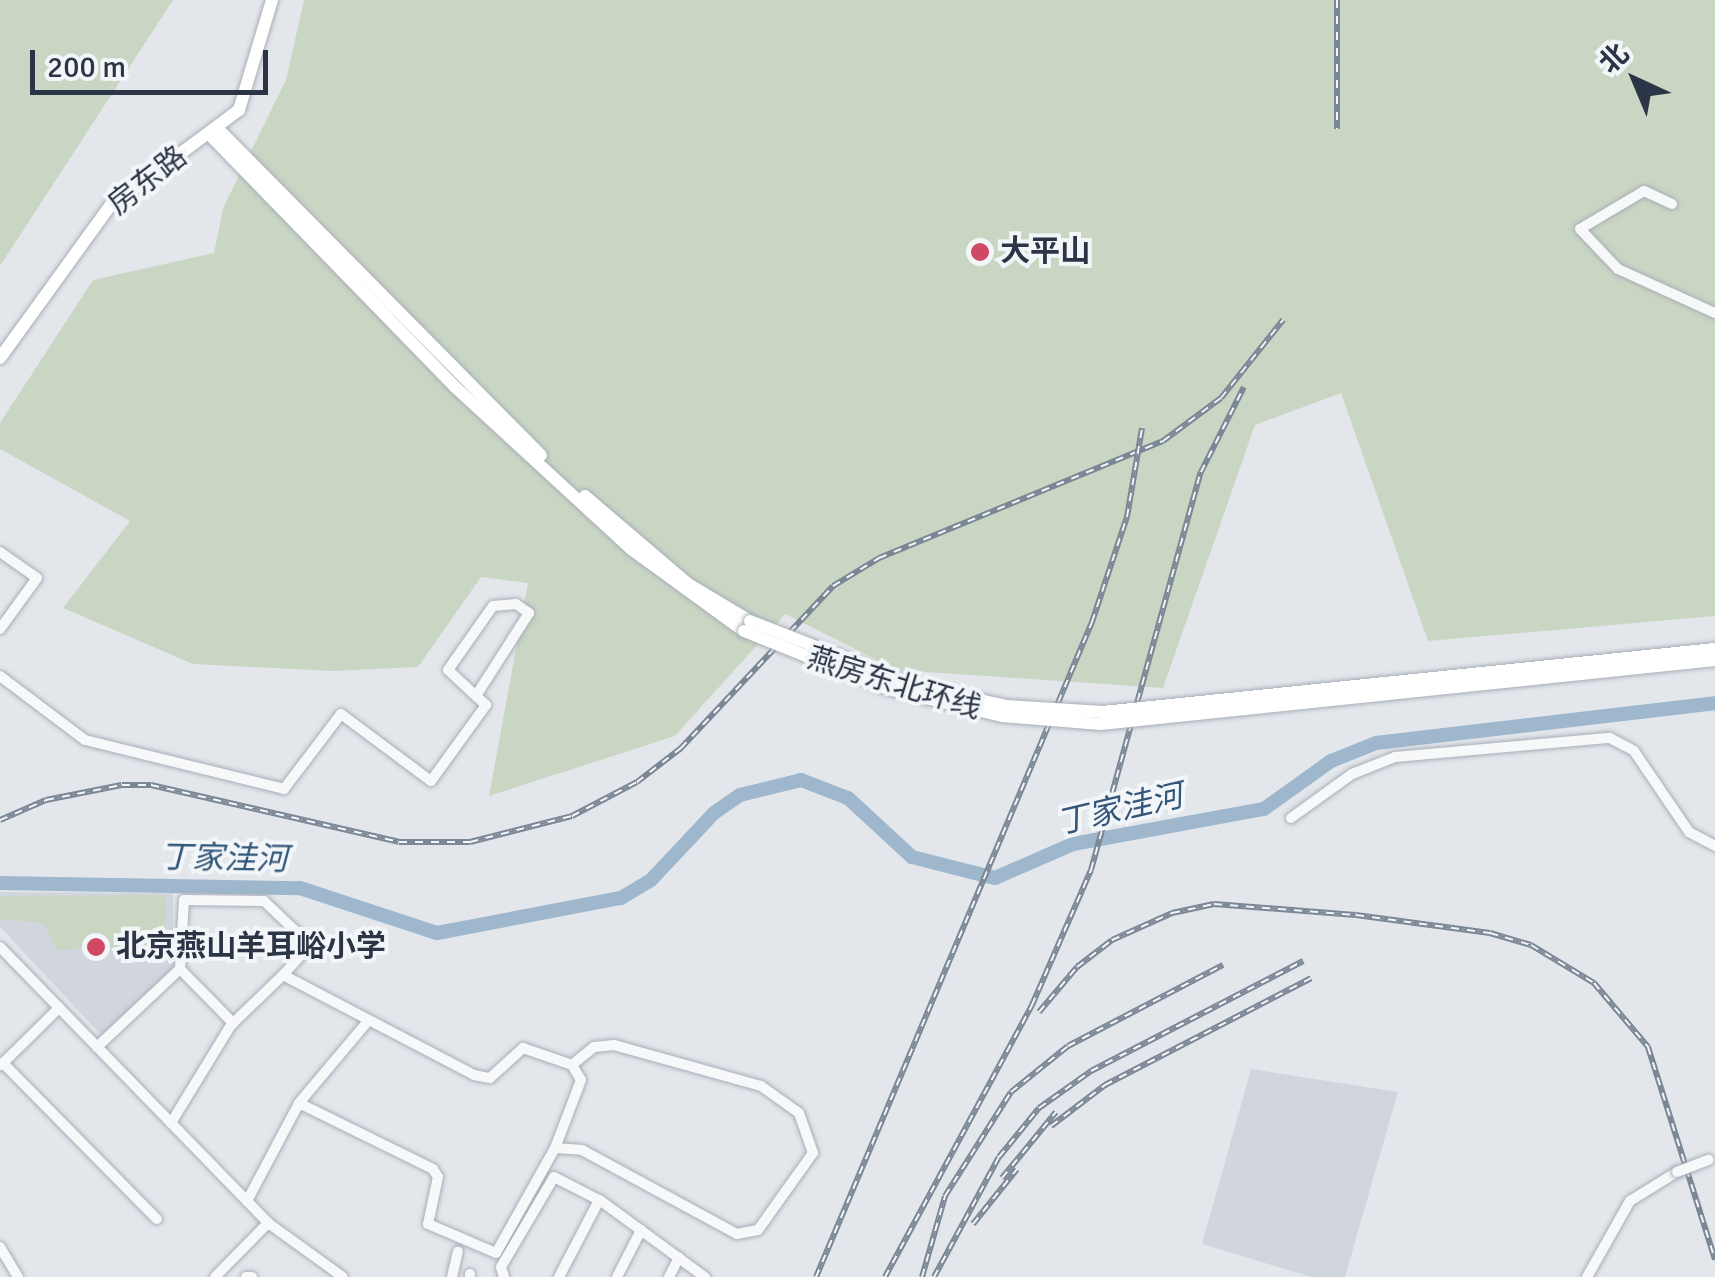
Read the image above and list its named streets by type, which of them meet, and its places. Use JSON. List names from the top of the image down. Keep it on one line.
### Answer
{"streets":{"main road":["房东路","燕房东北环线"]},"crossings":[["房东路","燕房东北环线"]],"water":["丁家洼河"],"places":["大平山","北京燕山羊耳峪小学"],"scale_bar":"200 m","north":"top left"}
